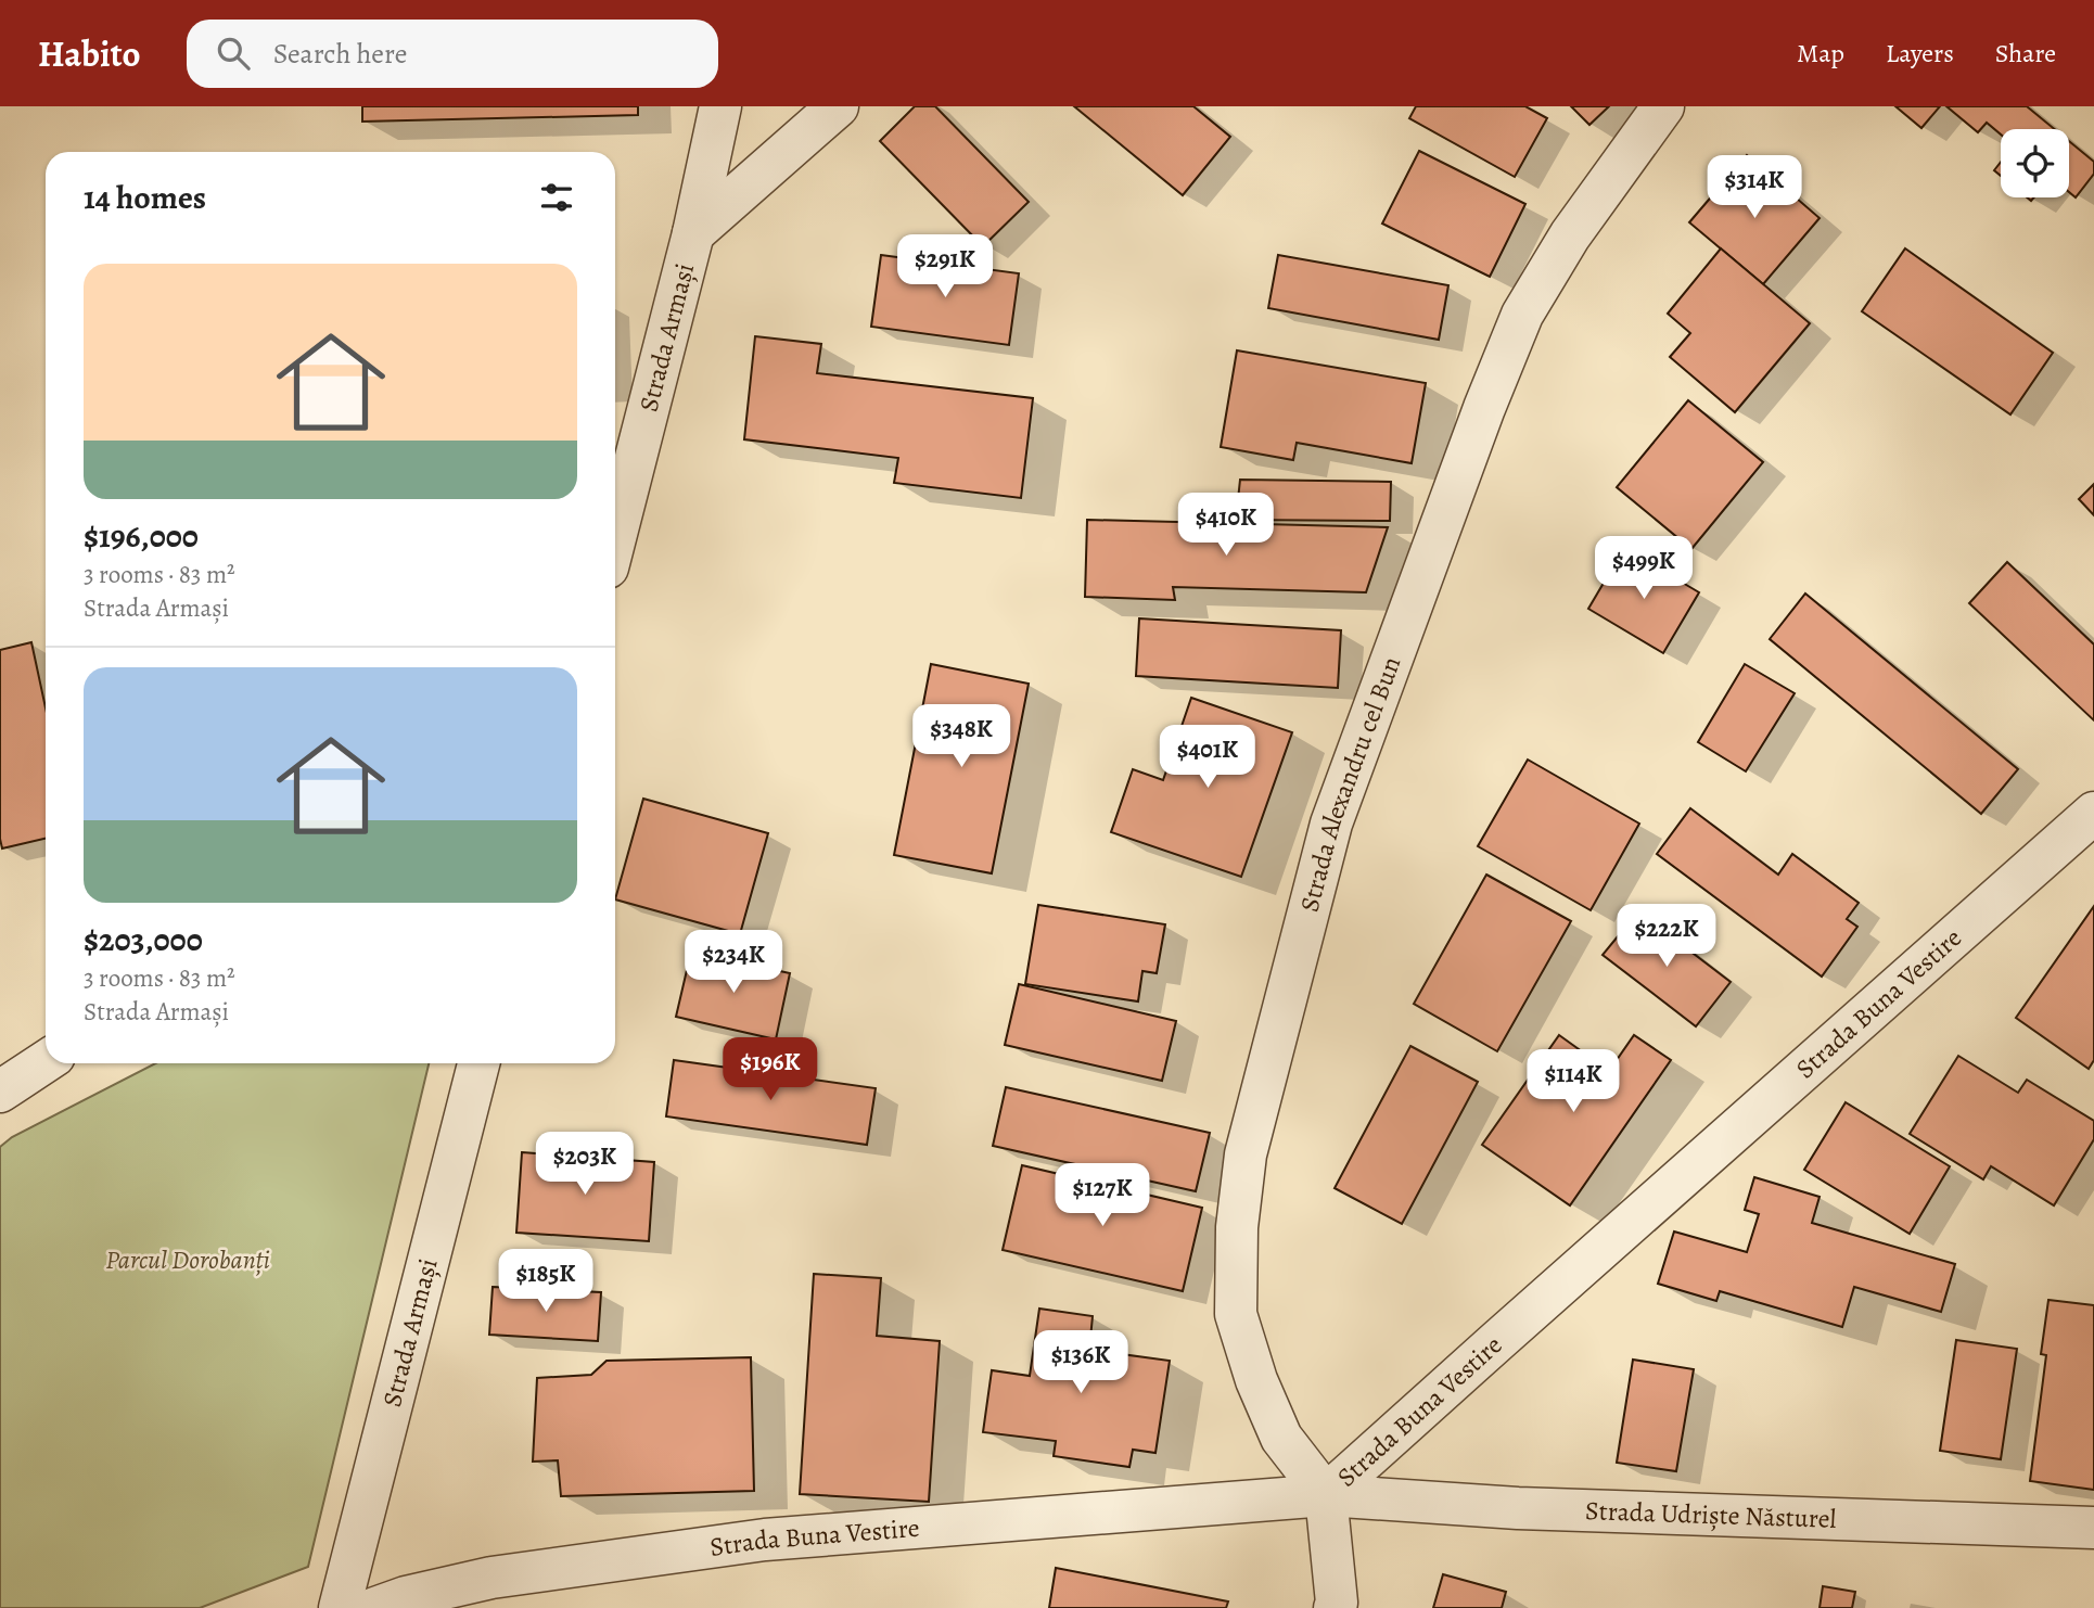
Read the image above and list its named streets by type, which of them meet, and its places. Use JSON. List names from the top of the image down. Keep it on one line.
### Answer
{"streets":{"street":["Strada Armași","Strada Alexandru cel Bun","Strada Buna Vestire","Strada Udriște Năsturel"]},"crossings":[["Strada Alexandru cel Bun","Strada Buna Vestire"],["Strada Alexandru cel Bun","Strada Udriște Năsturel"],["Strada Buna Vestire","Strada Udriște Năsturel"]],"parks":["Parcul Dorobanți"],"page":{"header":"Habito","search":"Search here","nav":["Map","Layers","Share"],"heading":"14 homes","price":["$314K","$291K","$410K","$499K","$348K","$401K","$222K","$234K","$196K","$114K","$203K","$127K","$185K","$136K"],"list":[{"name":"$196,000","note":"3 rooms · 83 m² · Strada Armași"},{"name":"$203,000","note":"3 rooms · 83 m² · Strada Armași"}]}}
